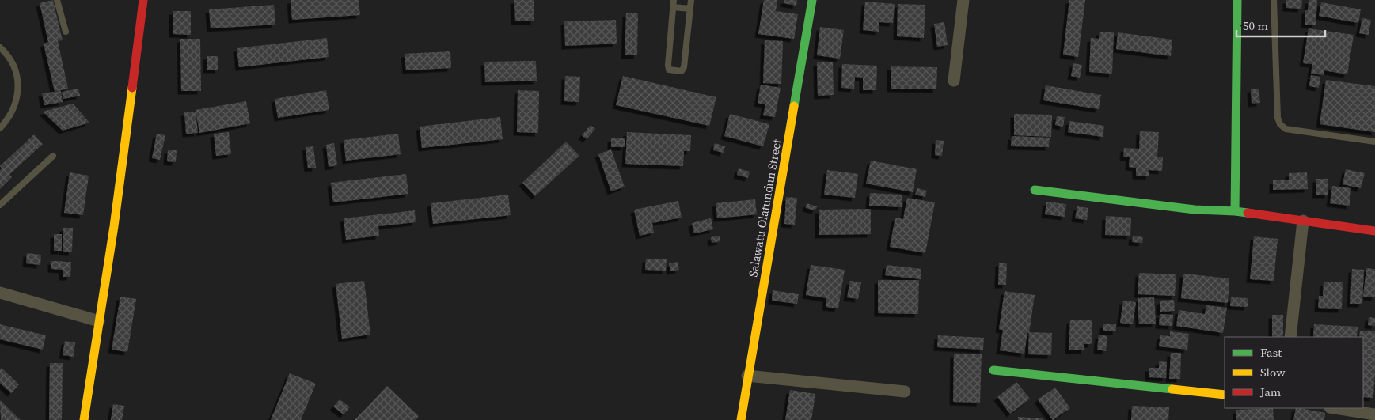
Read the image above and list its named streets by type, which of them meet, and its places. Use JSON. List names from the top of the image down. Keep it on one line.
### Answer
{"streets":{"street":["Salawatu Olatundun Street"]},"legend":["Fast","Slow","Jam"],"scale_bar":"50 m"}
